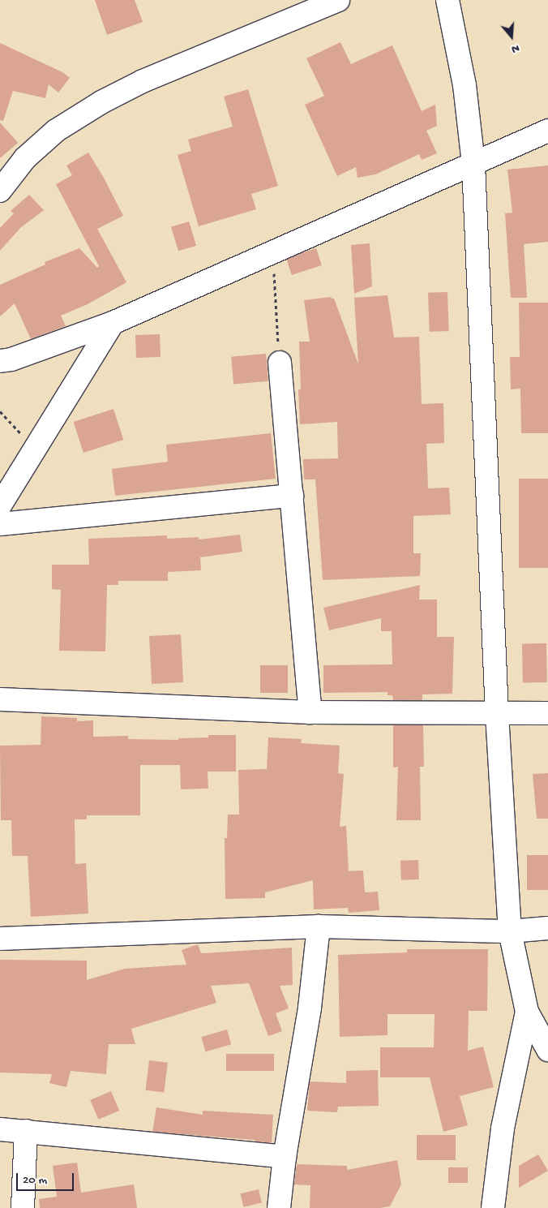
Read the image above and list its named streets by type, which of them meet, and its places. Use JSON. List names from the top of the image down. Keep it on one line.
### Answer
{"scale_bar":"20 m","north":"bottom"}
